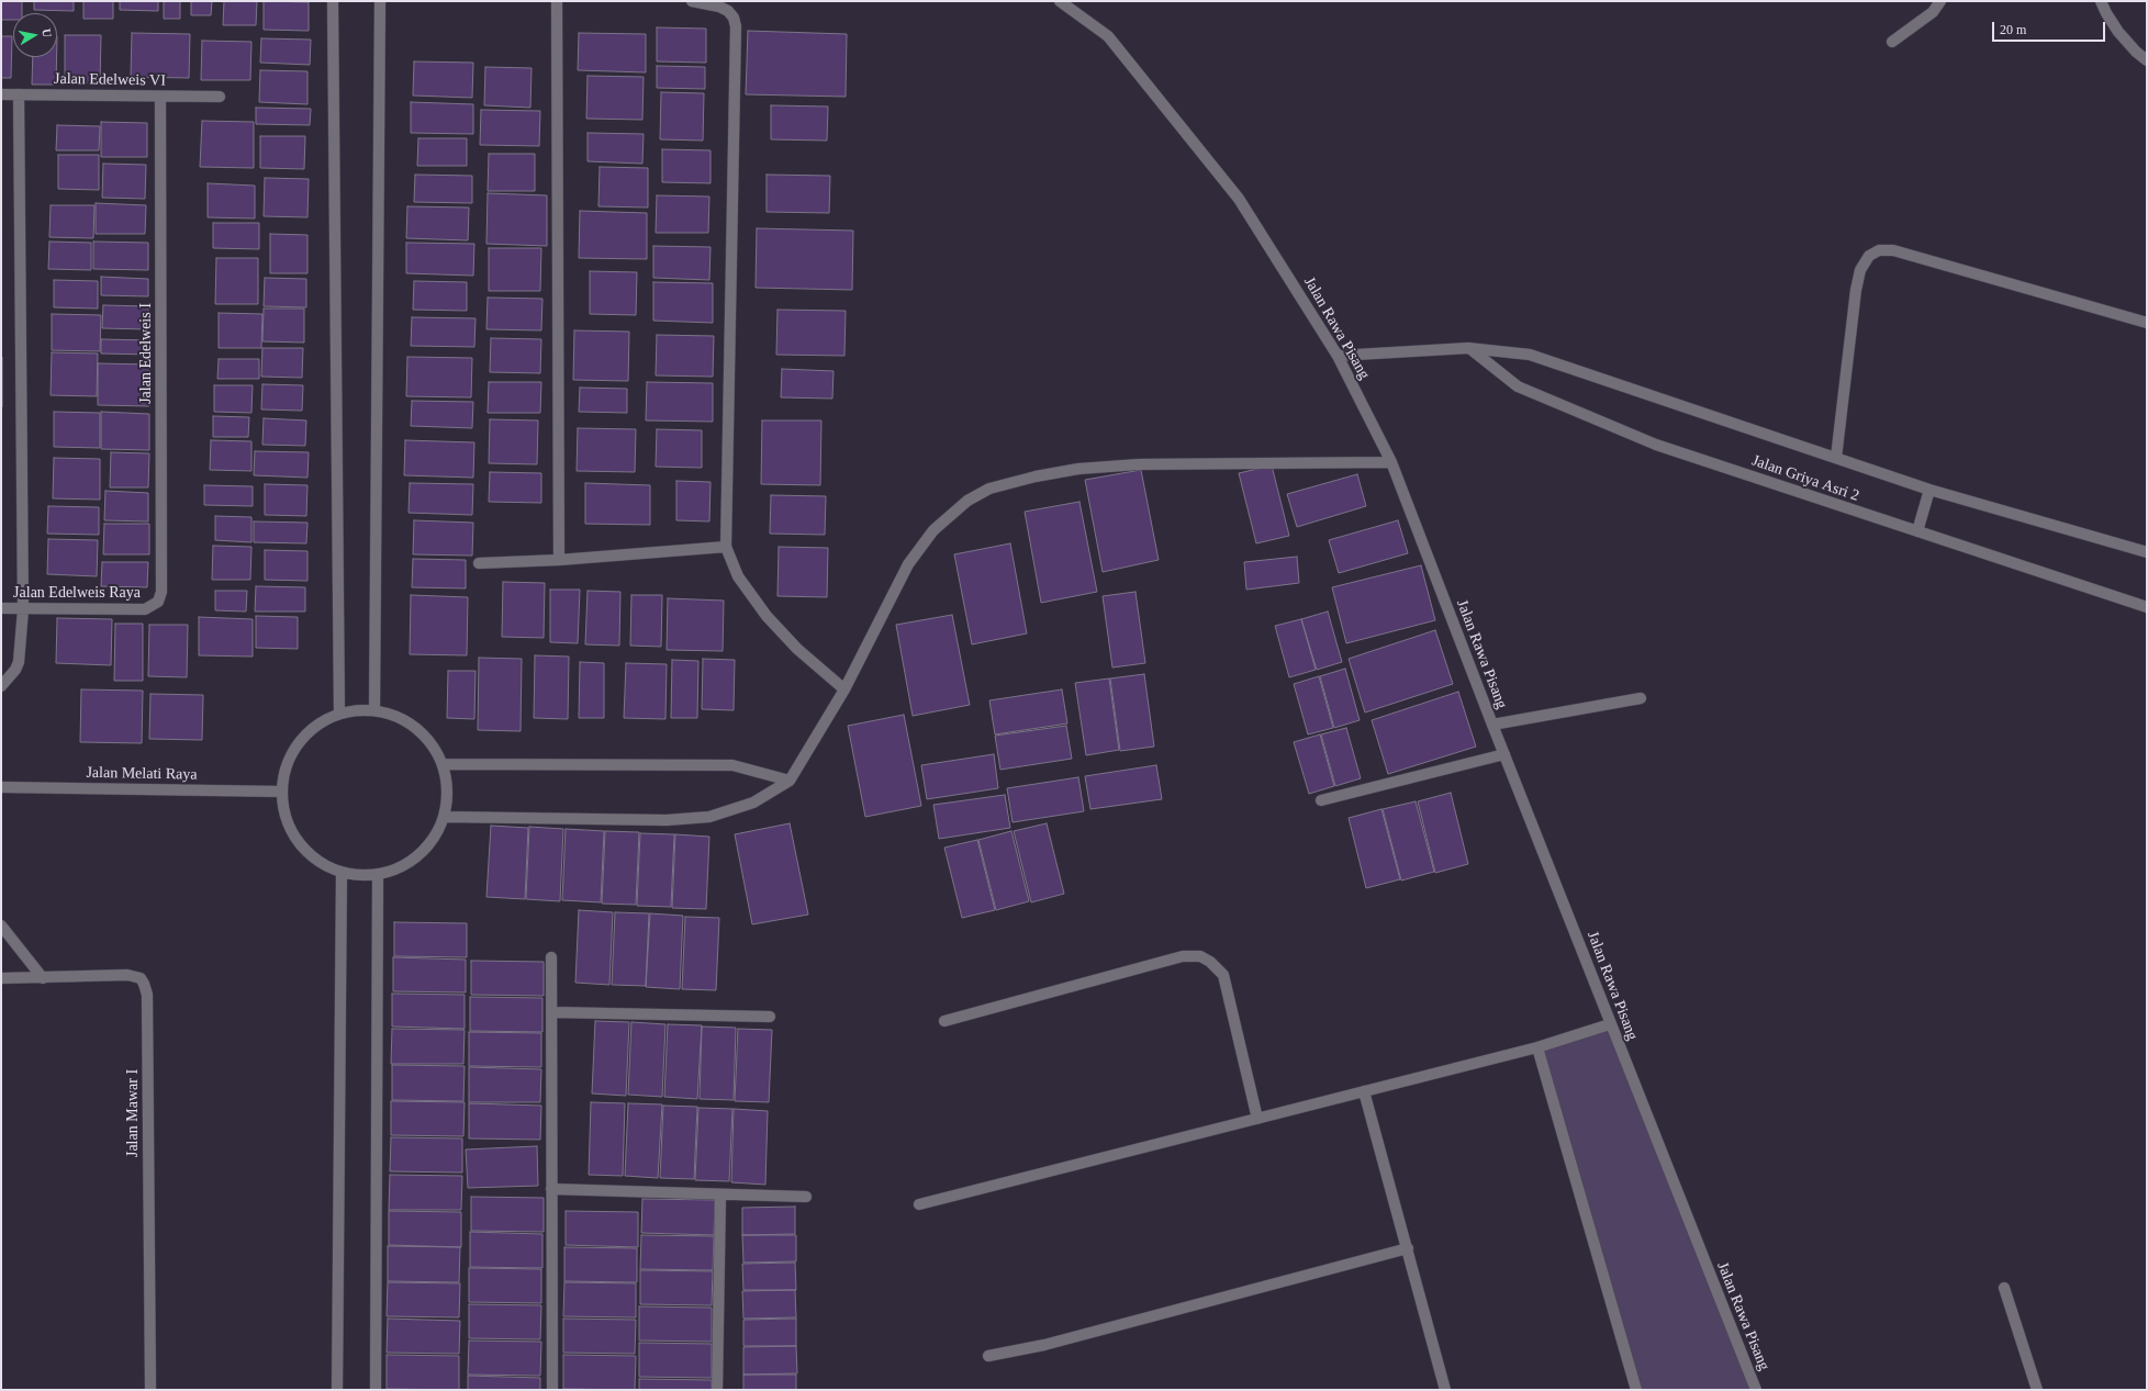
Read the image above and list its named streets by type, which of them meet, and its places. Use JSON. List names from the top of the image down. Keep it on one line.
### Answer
{"streets":{"street":["Jalan Edelweis VI","Jalan Rawa Pisang","Jalan Edelweis I","Jalan Griya Asri 2","Jalan Edelweis Raya","Jalan Melati Raya","Jalan Mawar I"]},"crossings":[["Jalan Edelweis VI","Jalan Edelweis I"],["Jalan Rawa Pisang","Jalan Griya Asri 2"],["Jalan Edelweis I","Jalan Edelweis Raya"]],"scale_bar":"20 m","north":"right"}
